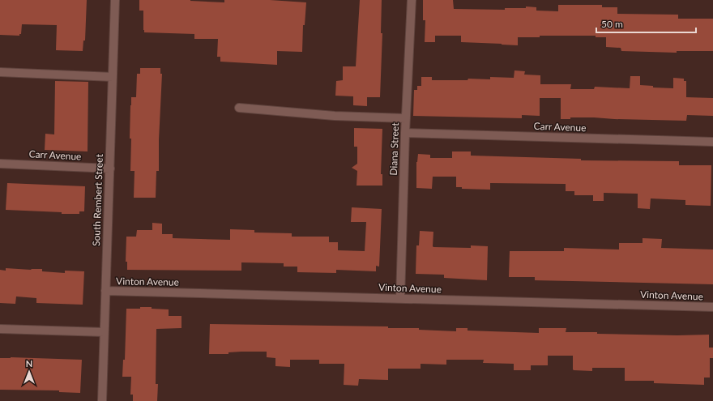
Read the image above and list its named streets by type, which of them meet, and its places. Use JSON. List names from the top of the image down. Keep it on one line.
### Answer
{"streets":{"street":["Carr Avenue","Diana Street","South Rembert Street","Vinton Avenue"]},"crossings":[["Carr Avenue","Diana Street"],["Carr Avenue","South Rembert Street"],["Diana Street","Vinton Avenue"],["South Rembert Street","Vinton Avenue"]],"scale_bar":"50 m","north":"top"}
